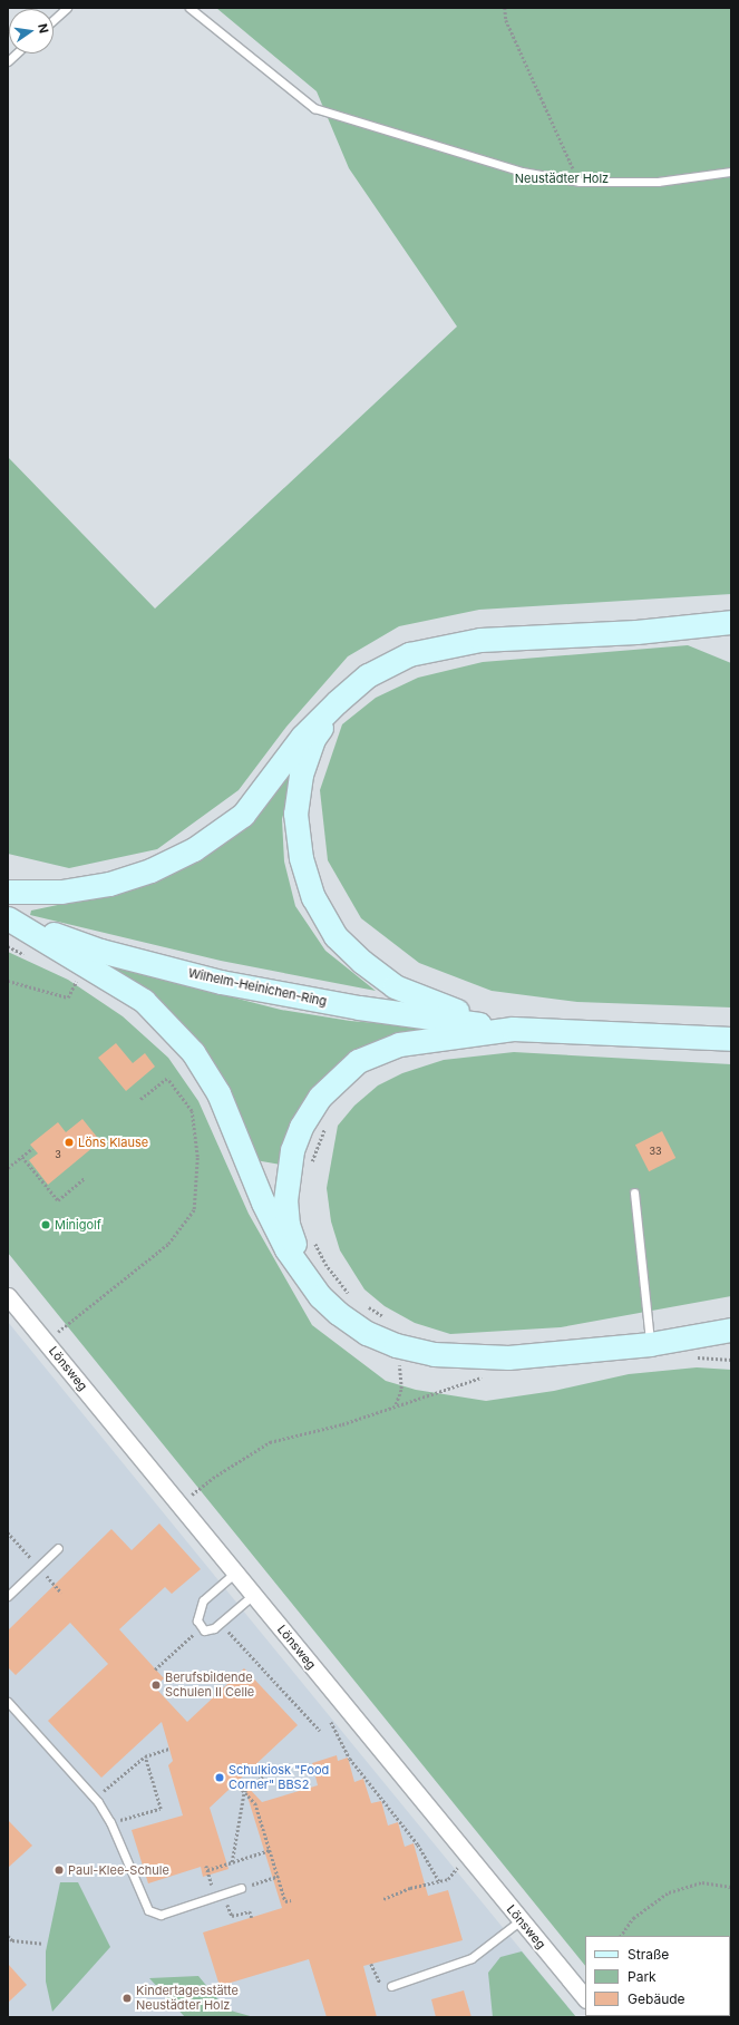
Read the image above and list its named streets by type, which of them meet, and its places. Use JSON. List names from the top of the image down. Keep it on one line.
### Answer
{"streets":{"main road":["Wilhelm-Heinichen-Ring"],"street":["Lönsweg"]},"parks":["Neustädter Holz"],"places":["Löns Klause","Minigolf","Berufsbildende Schulen II Celle","Schulkiosk \"Food Corner\" BBS2","Paul-Klee-Schule","Kindertagesstätte Neustädter Holz"],"house_numbers":["33","3"],"legend":["Straße","Park","Gebäude"],"north":"right"}
